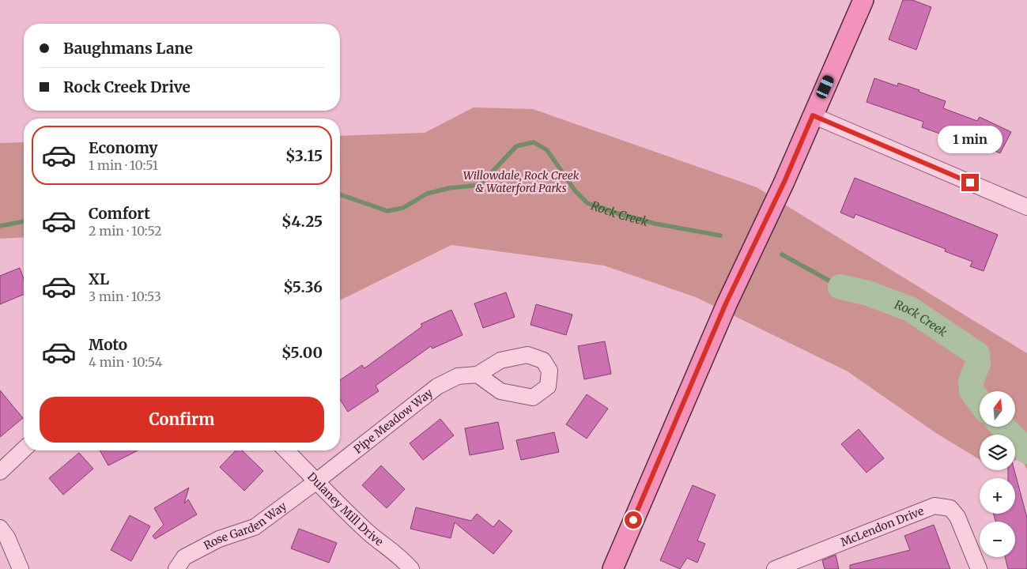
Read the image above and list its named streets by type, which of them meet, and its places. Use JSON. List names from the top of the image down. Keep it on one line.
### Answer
{"streets":{"street":["Pipe Meadow Way","Dulaney Mill Drive","Rose Garden Way","McLendon Drive"]},"crossings":[["Pipe Meadow Way","Dulaney Mill Drive"],["Pipe Meadow Way","Rose Garden Way"],["Dulaney Mill Drive","Rose Garden Way"]],"water":["Rock Creek"],"parks":["Willowdale, Rock Creek & Waterford Parks"],"north":"top","page":{"banner":["Baughmans Lane","Rock Creek Drive"],"bubble":"1 min","list":[{"name":"Economy","note":"1 min · 10:51","value":"$3.15"},{"name":"Comfort","note":"2 min · 10:52","value":"$4.25"},{"name":"XL","note":"3 min · 10:53","value":"$5.36"},{"name":"Moto","note":"4 min · 10:54","value":"$5.00"}],"buttons":"Confirm","map_buttons":["+","−"]}}
